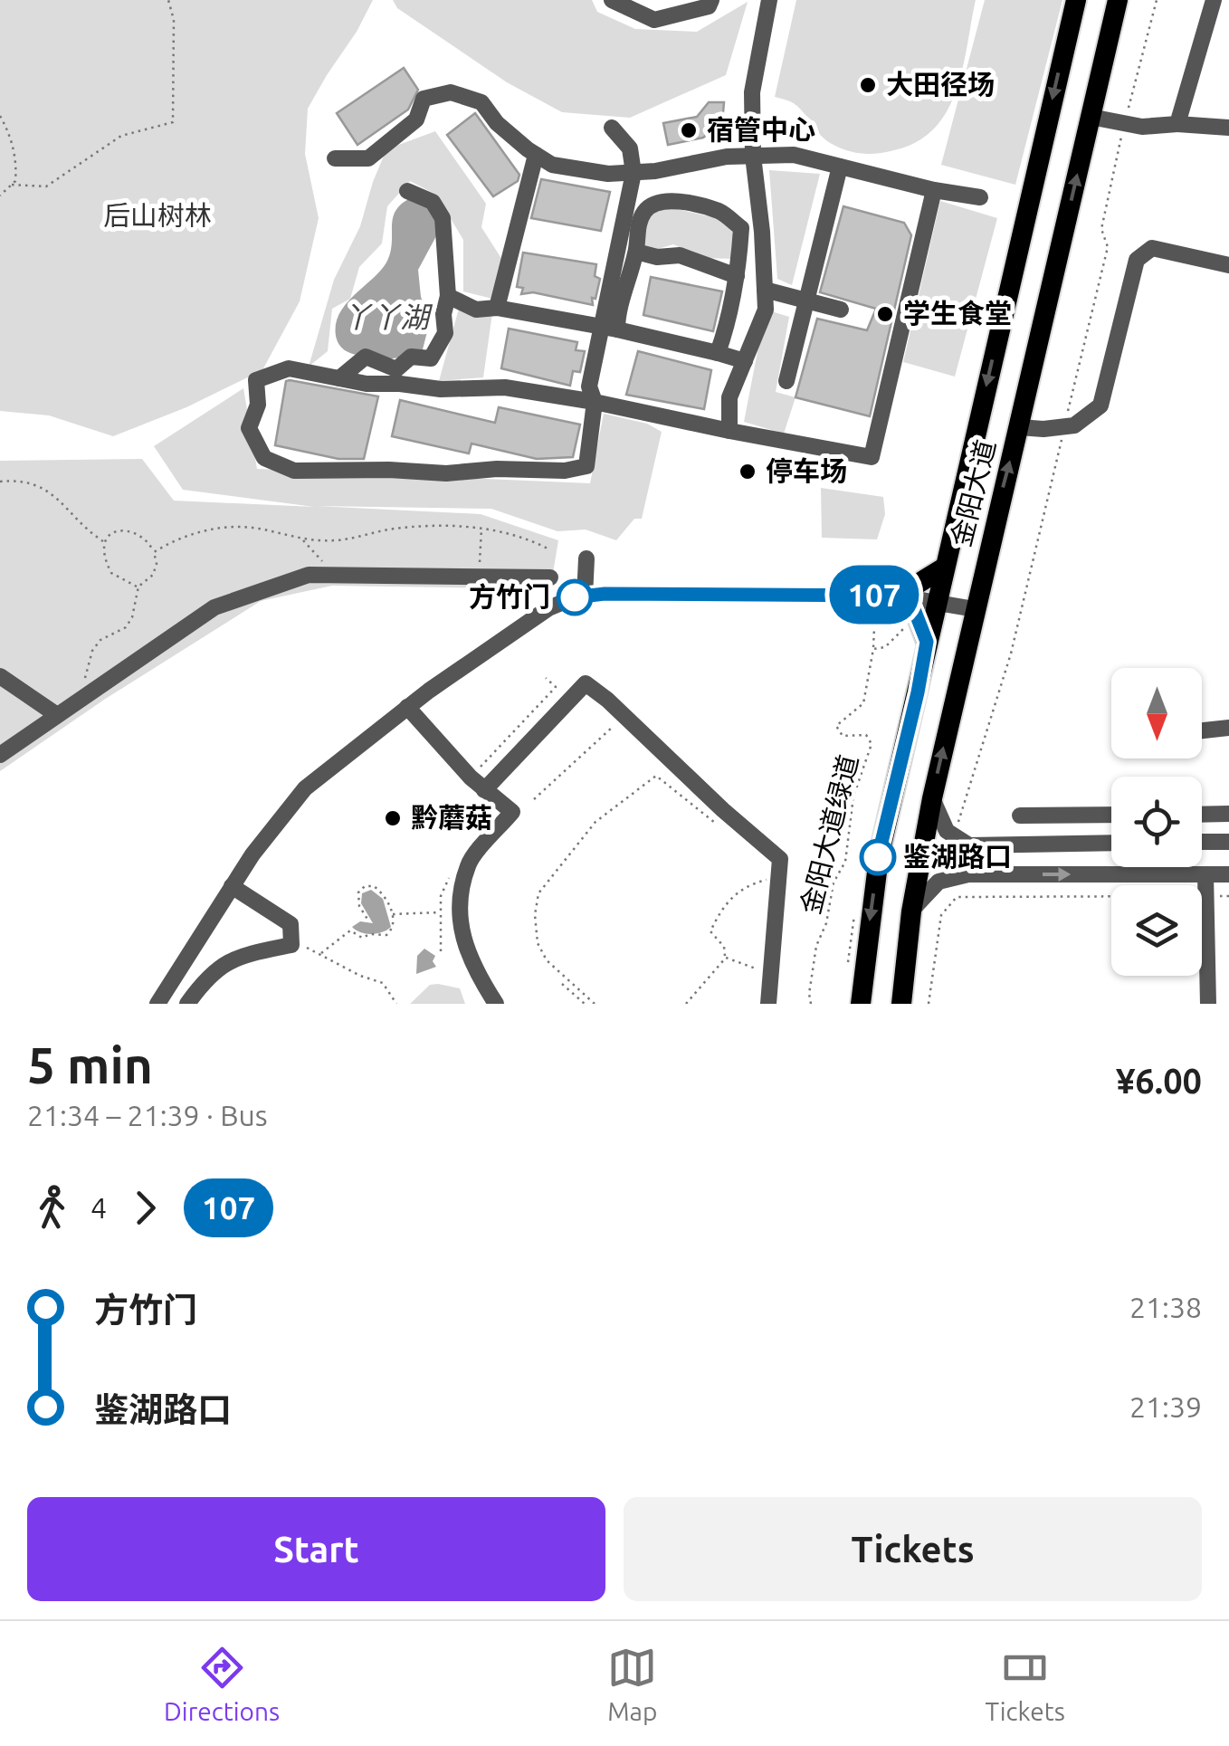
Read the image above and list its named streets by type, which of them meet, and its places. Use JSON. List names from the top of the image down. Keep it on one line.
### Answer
{"streets":{"main road":["金阳大道"],"path":["金阳大道绿道"]},"water":["丫丫湖"],"parks":["后山树林"],"places":["大田径场","宿管中心","学生食堂","停车场","方竹门","黔蘑菇","鉴湖路口"],"lines":["bus line 107"],"north":"bottom","page":{"on_map":"107","heading":["5 min","21:34 – 21:39 · Bus","¥6.00"],"legs":["4","107"],"list":[{"name":"方竹门","value":"21:38"},{"name":"鉴湖路口","value":"21:39"}],"buttons":["Start","Tickets"],"tabs":["Directions","Map","Tickets"]}}
